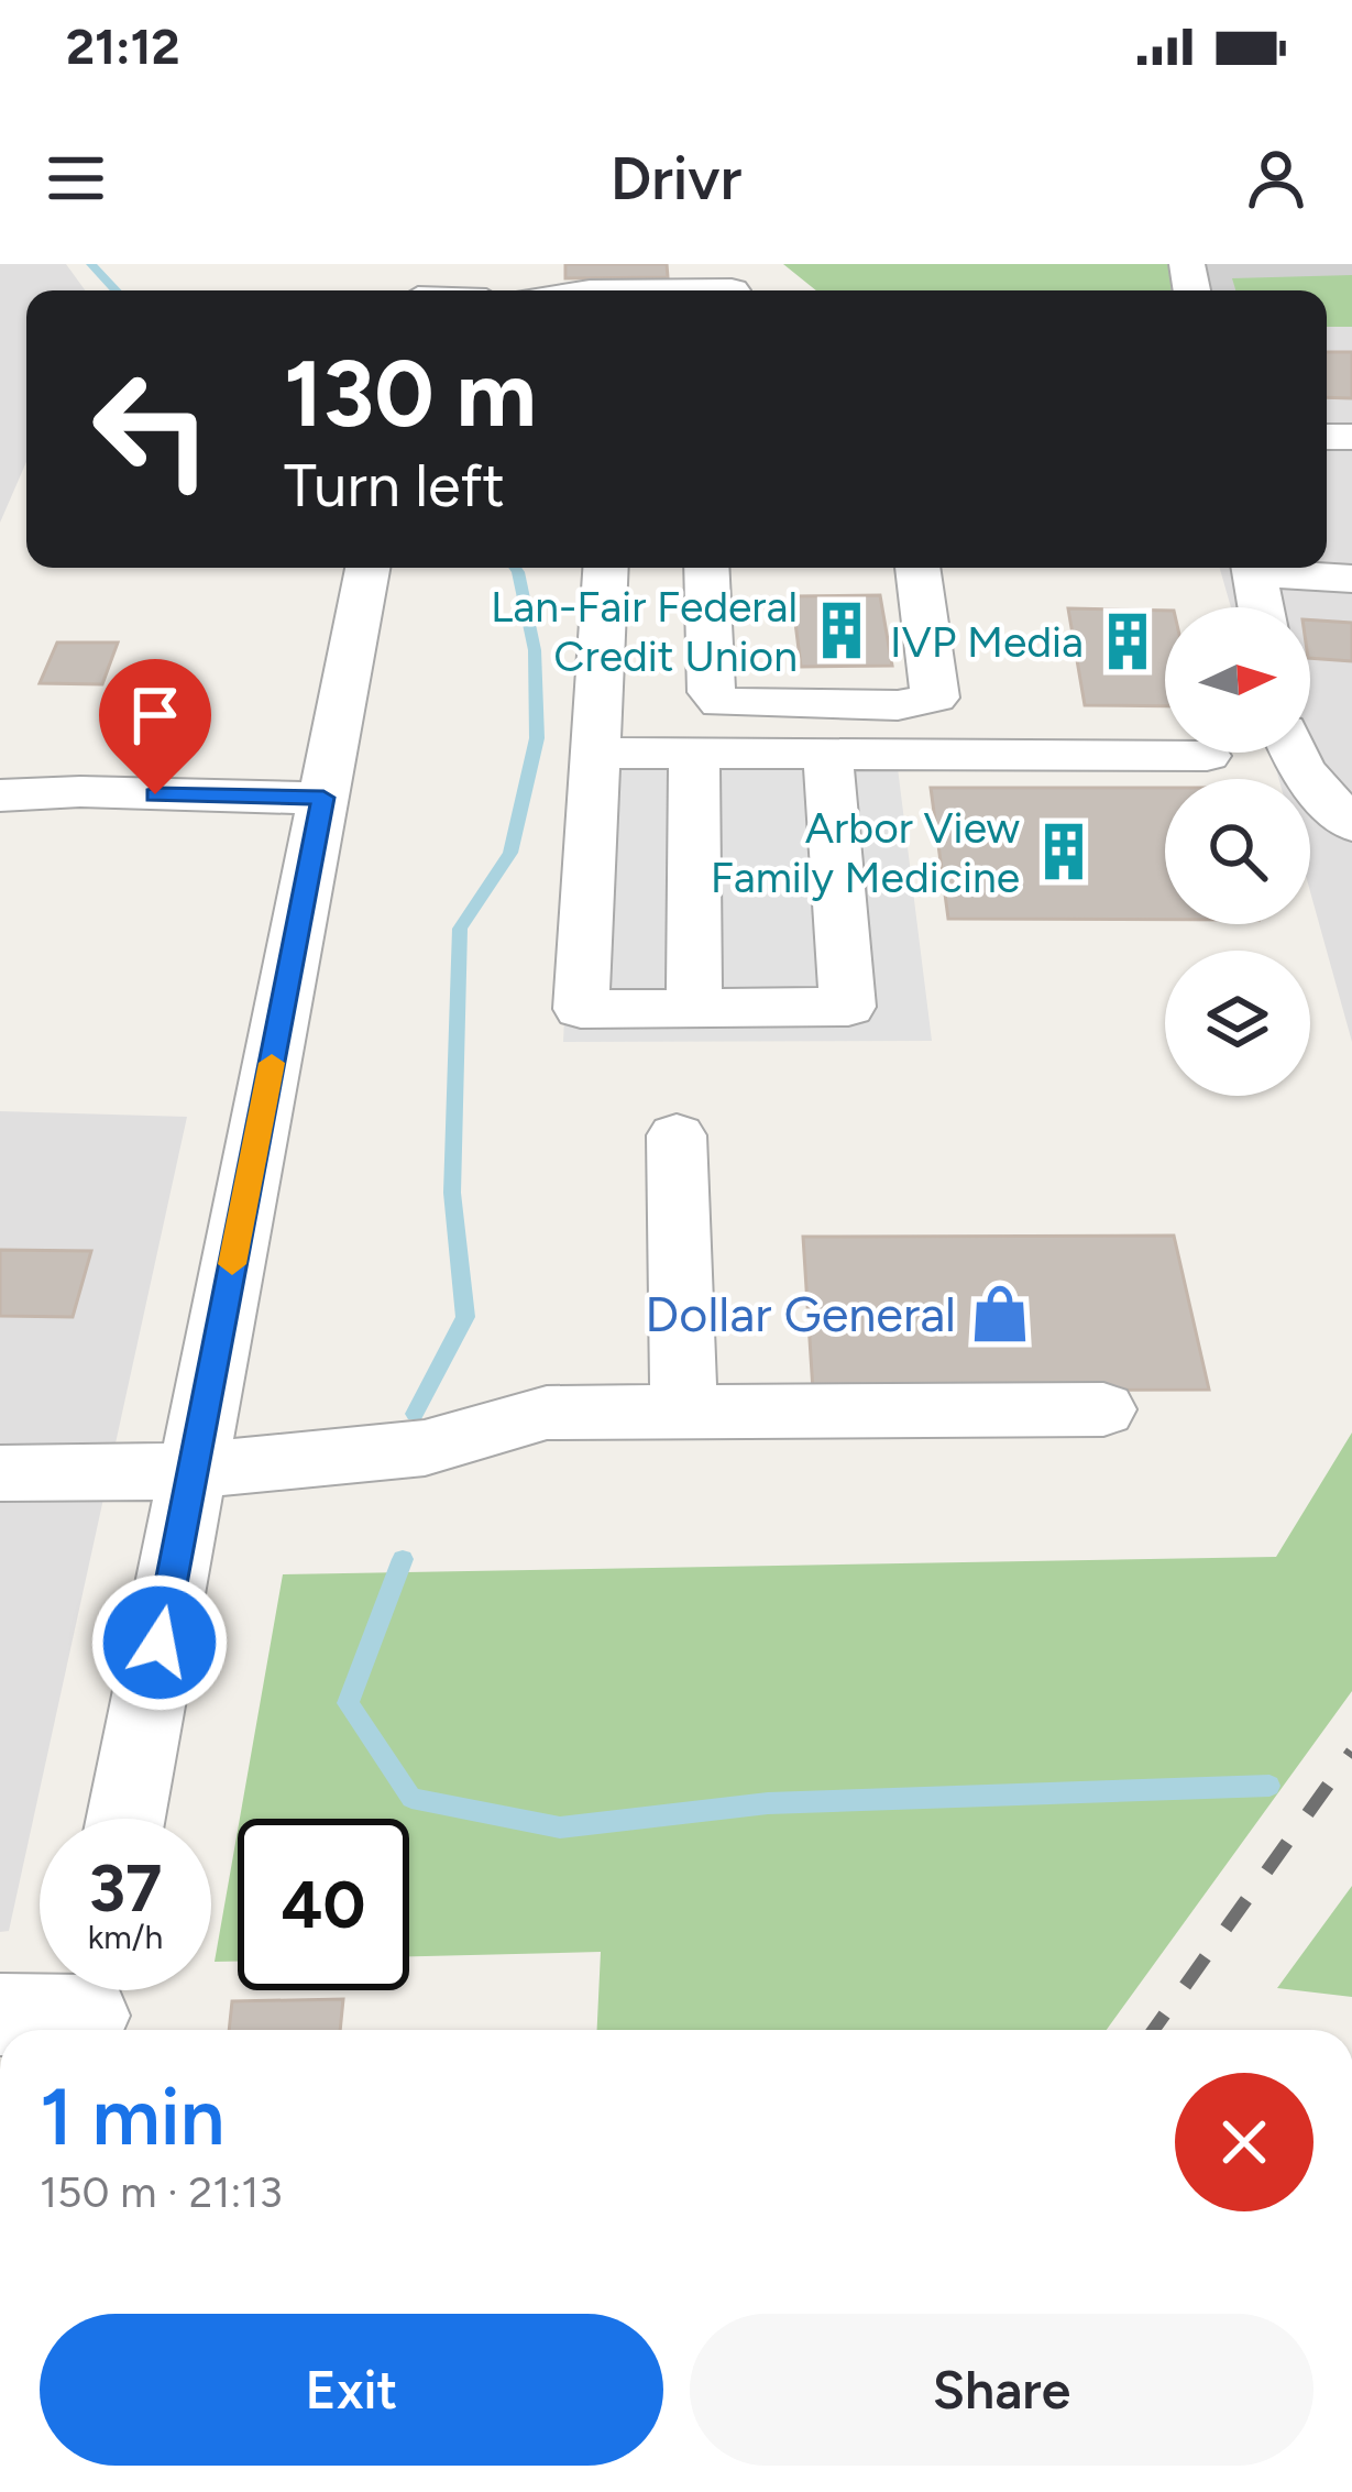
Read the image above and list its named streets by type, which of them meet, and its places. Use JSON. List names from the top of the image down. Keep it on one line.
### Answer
{"places":{"building":["Lan-Fair Federal Credit Union","IVP Media","Arbor View Family Medicine"],"shop":["Dollar General"]},"north":"right","page":{"status":"21:12","header":"Drivr","turn":["130 m","Turn left"],"speed":"37 km/h","limit":"40","heading":["1 min","150 m · 21:13"],"buttons":["Exit","Share"]}}
